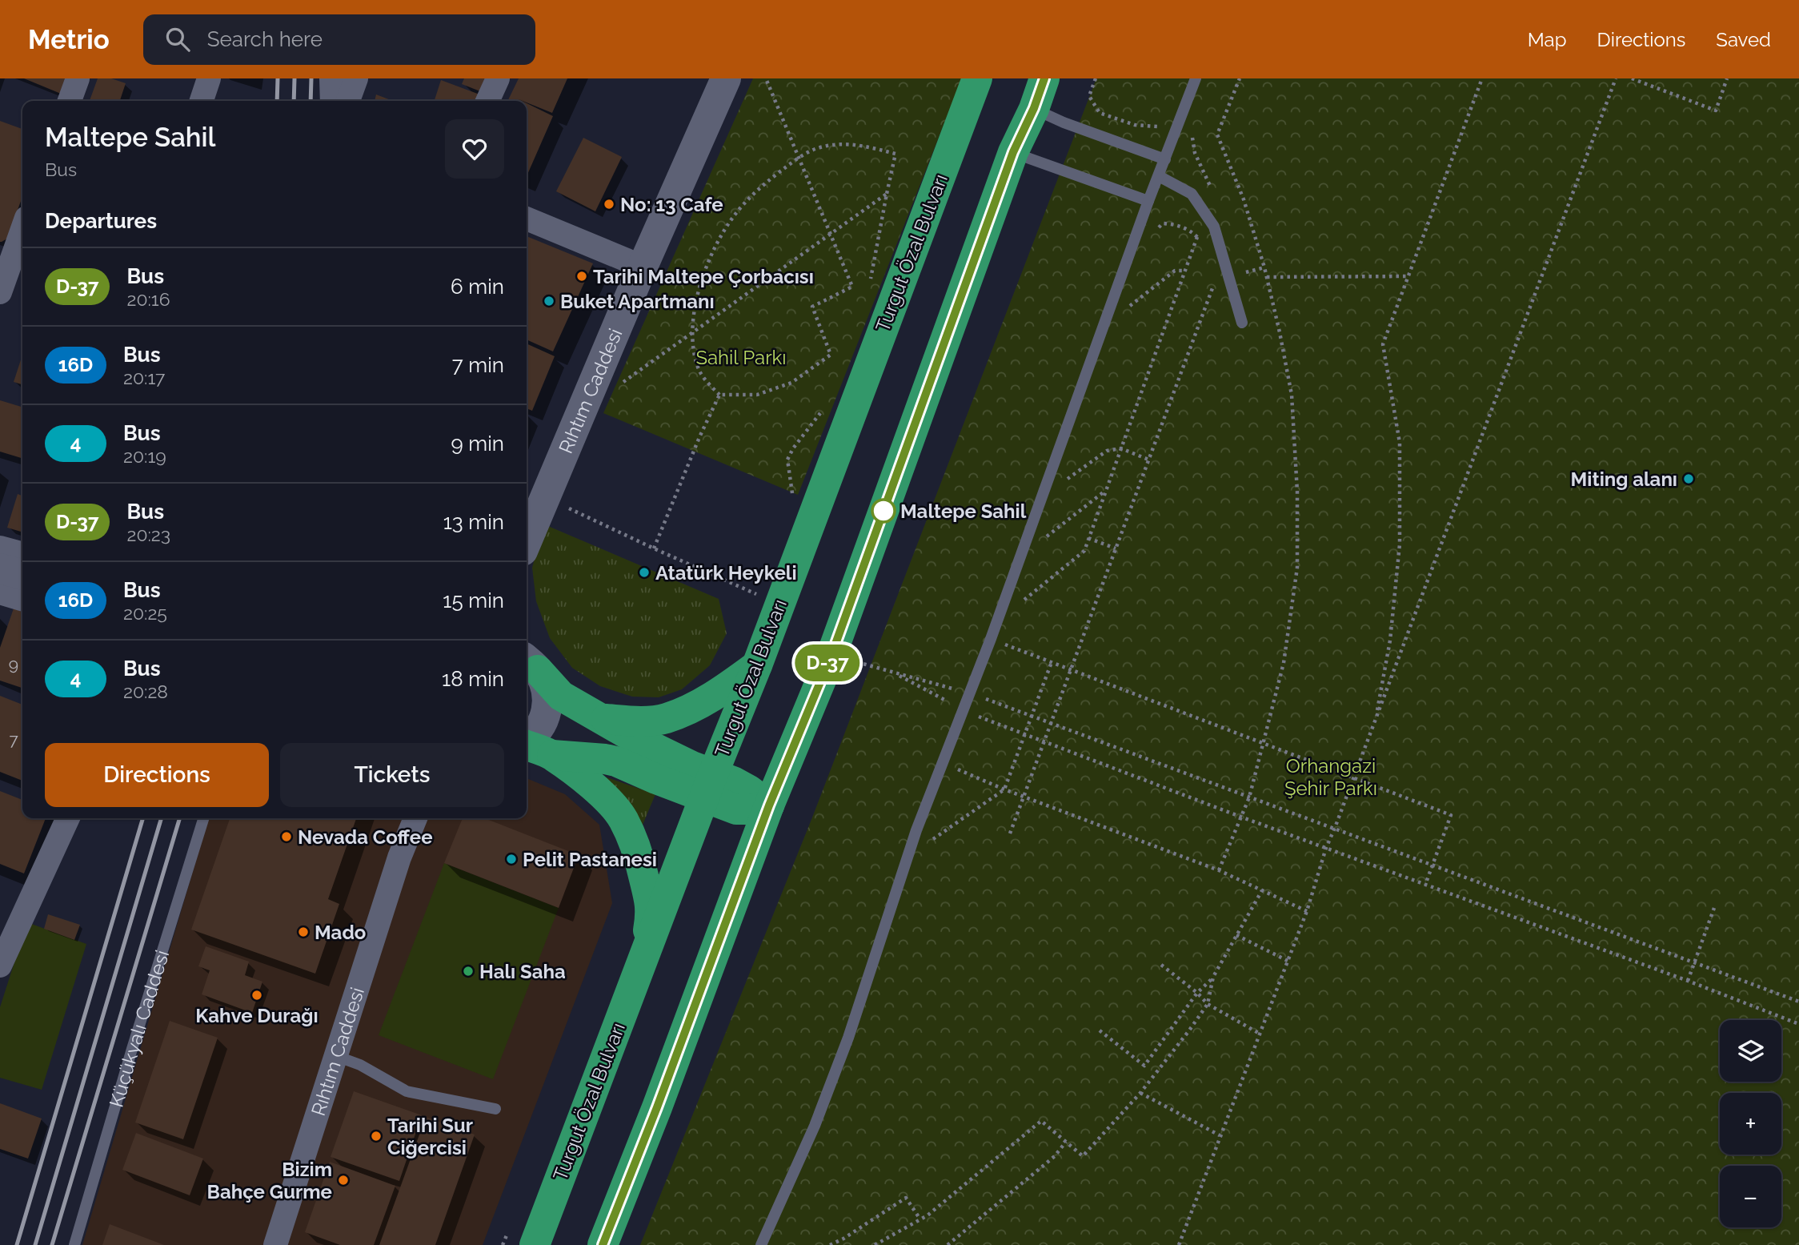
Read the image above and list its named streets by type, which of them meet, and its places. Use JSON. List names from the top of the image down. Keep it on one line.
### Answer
{"streets":{"highway":["Turgut Özal Bulvarı"],"street":["Rıhtım Caddesi"],"lane":["Küçükyalı Caddesi"]},"parks":["Sahil Parkı","Orhangazi Şehir Parkı"],"places":["No: 13 Cafe","Tarihi Maltepe Çorbacısı","Buket Apartmanı","Miting alanı","Maltepe Sahil","Atatürk Heykeli","Nevada Coffee","Pelit Pastanesi","Mado","Halı Saha","Kahve Durağı","Tarihi Sur Ciğercisi","Bizim Bahçe Gurme"],"lines":["bus line D-37"],"house_numbers":["9","7"],"page":{"header":"Metrio","search":"Search here","nav":["Map","Directions","Saved"],"on_map":"D-37","heading":[["Maltepe Sahil","Bus"],"Departures"],"list":[{"mark":"D-37","name":"Bus","note":"20:16","value":"6 min"},{"mark":"16D","name":"Bus","note":"20:17","value":"7 min"},{"mark":"4","name":"Bus","note":"20:19","value":"9 min"},{"mark":"D-37","name":"Bus","note":"20:23","value":"13 min"},{"mark":"16D","name":"Bus","note":"20:25","value":"15 min"},{"mark":"4","name":"Bus","note":"20:28","value":"18 min"}],"buttons":["Directions","Tickets"],"map_buttons":["+","−"]}}
